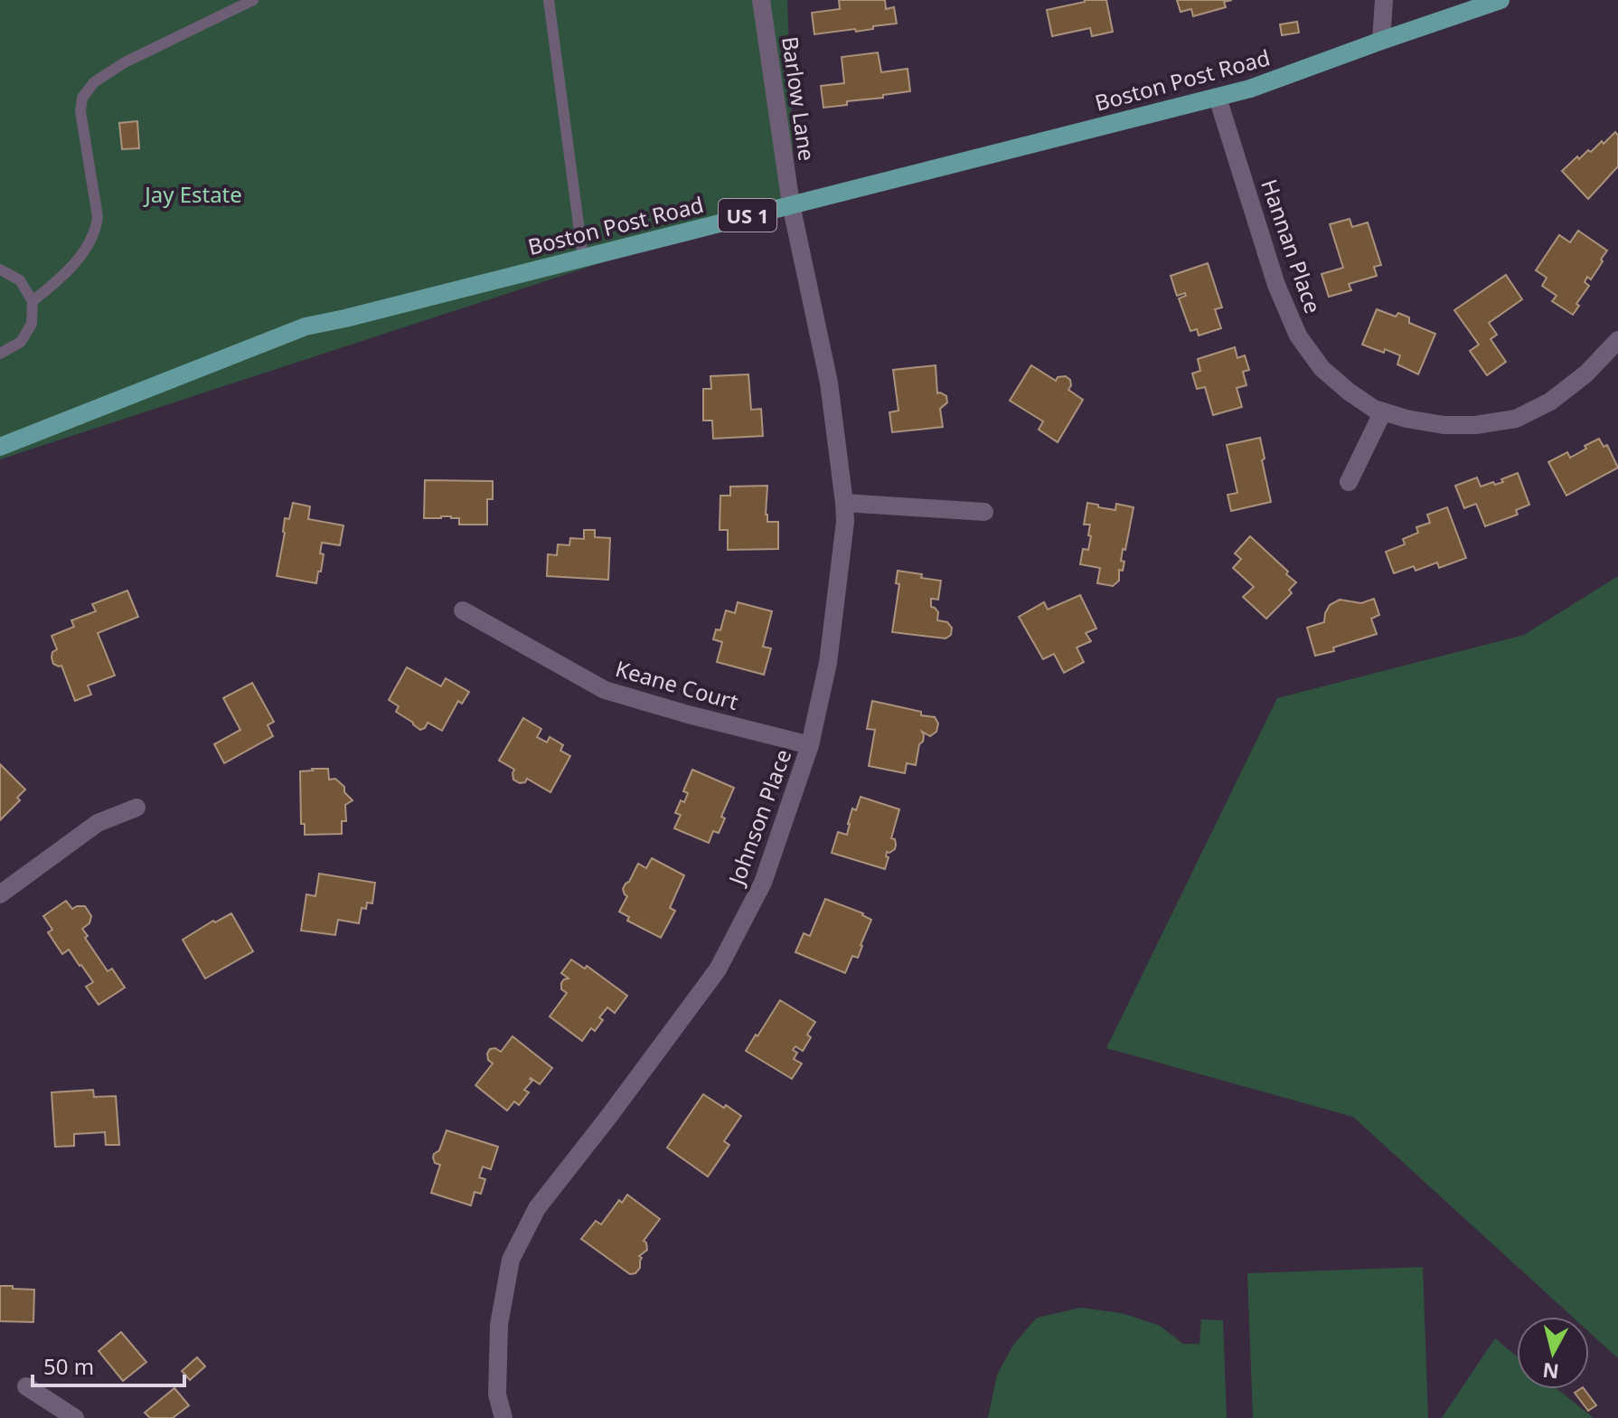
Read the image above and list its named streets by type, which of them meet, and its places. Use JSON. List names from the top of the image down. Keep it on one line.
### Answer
{"streets":{"main road":["Boston Post Road","US 1"],"street":["Barlow Lane","Hannan Place","Keane Court","Johnson Place"]},"crossings":[["Boston Post Road","Barlow Lane"],["Boston Post Road","Hannan Place"],["Boston Post Road","Johnson Place"],["Barlow Lane","Johnson Place"],["Keane Court","Johnson Place"]],"parks":["Jay Estate"],"scale_bar":"50 m","north":"bottom"}
